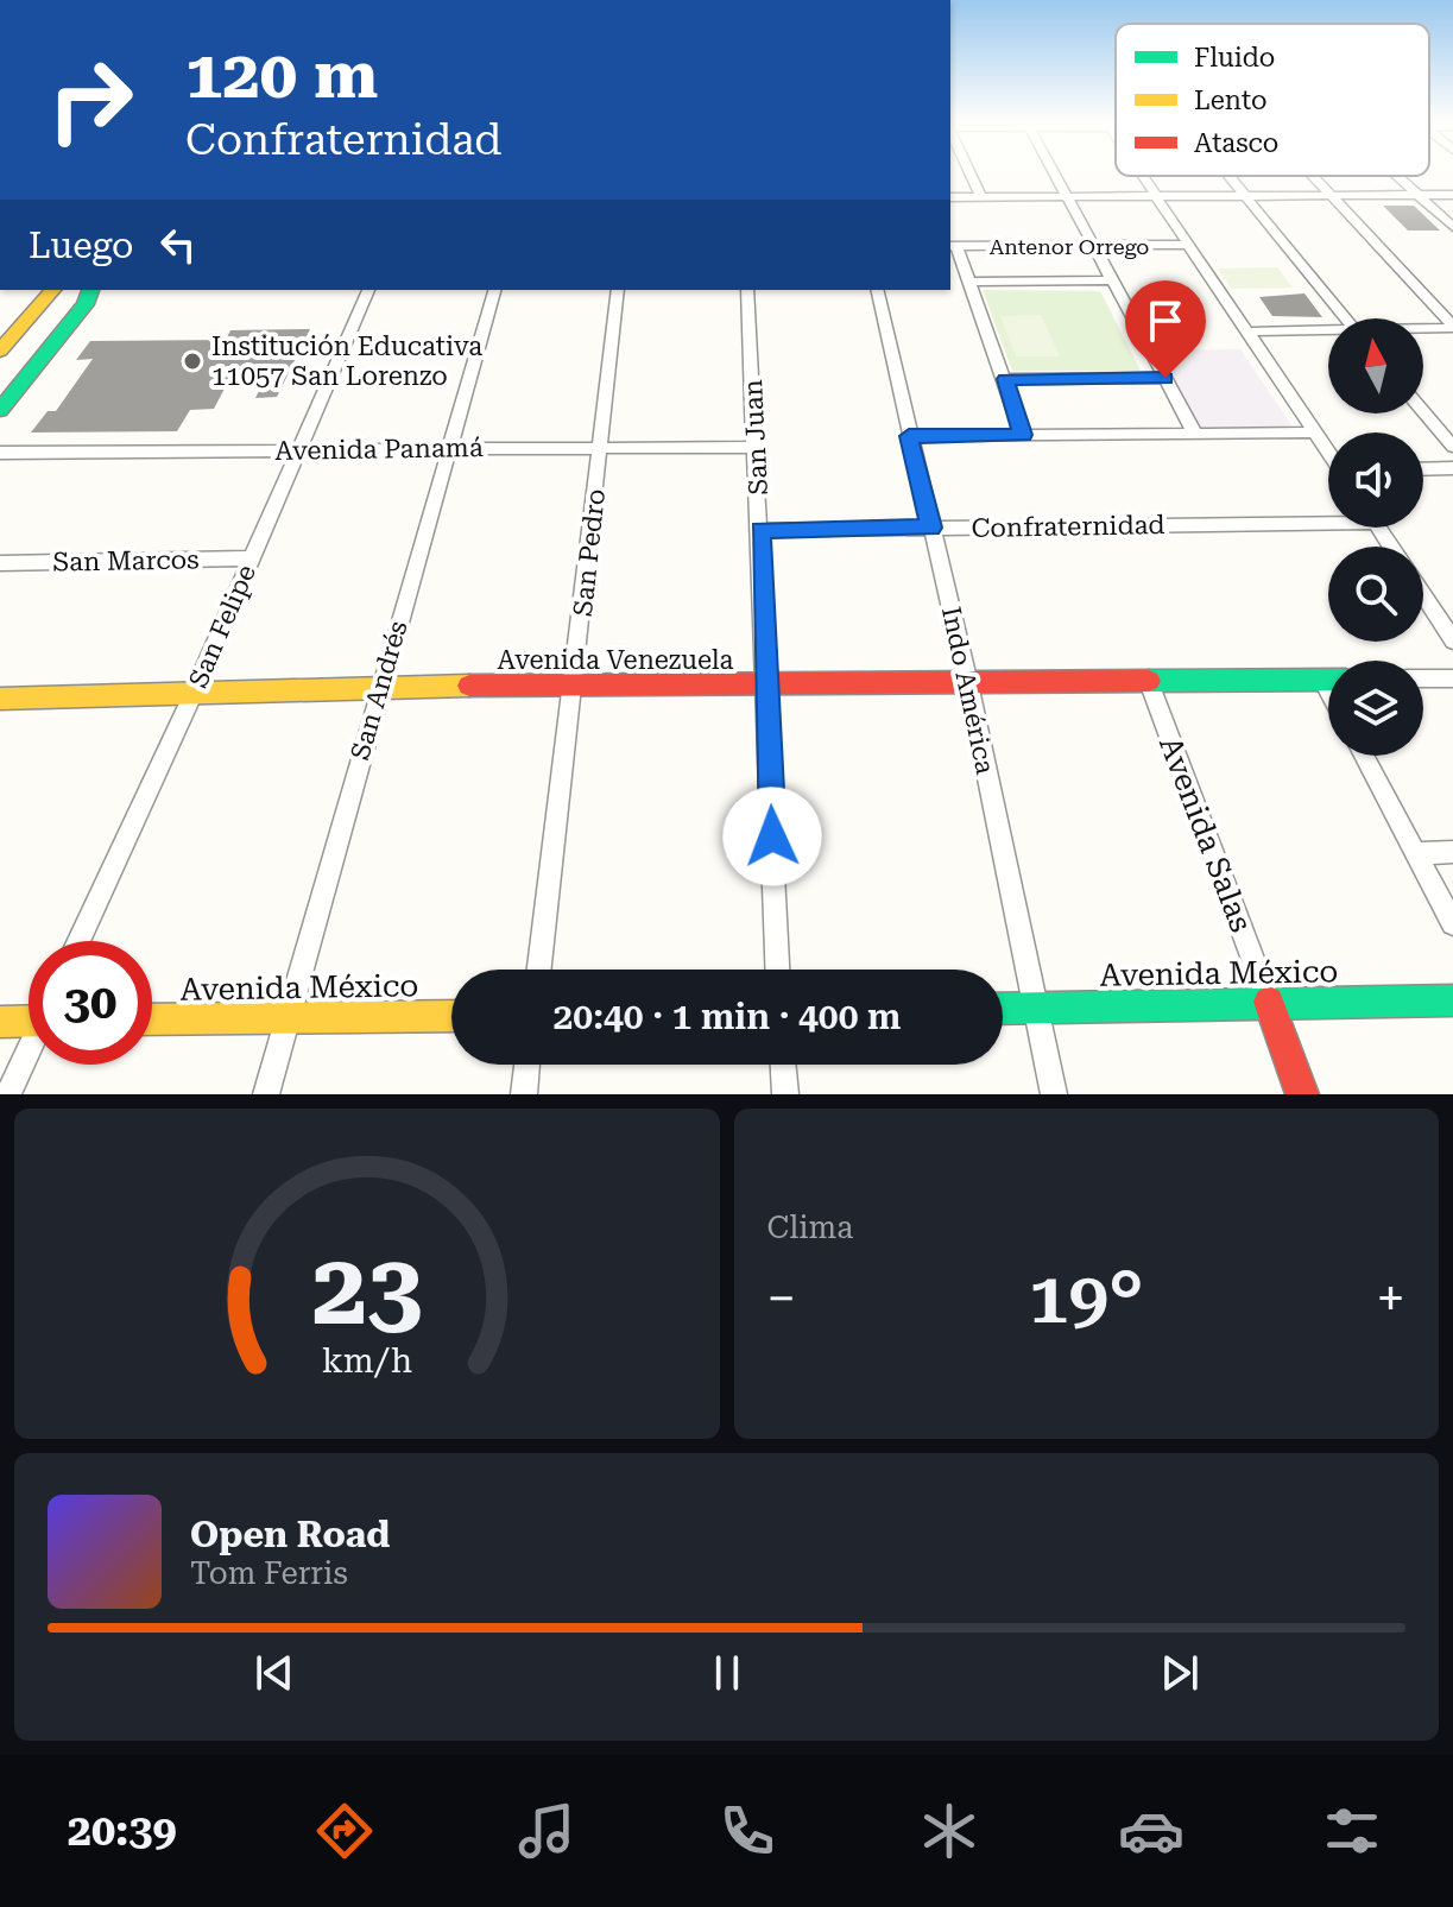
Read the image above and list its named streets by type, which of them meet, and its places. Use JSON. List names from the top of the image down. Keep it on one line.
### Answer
{"streets":{"street":["Antenor Orrego","San Juan","Avenida Panamá","Confraternidad","San Pedro","San Marcos","San Felipe","Avenida Venezuela","San Andrés","Indo América","Avenida Salas","Avenida México"]},"crossings":[["San Juan","Avenida Panamá"],["San Juan","Confraternidad"],["San Juan","Avenida Venezuela"],["Avenida Panamá","San Pedro"],["Avenida Panamá","San Felipe"],["Avenida Panamá","San Andrés"],["Confraternidad","Indo América"],["San Pedro","Avenida Venezuela"],["San Marcos","San Felipe"],["San Felipe","Avenida Venezuela"],["Avenida Venezuela","San Andrés"],["Avenida Venezuela","Indo América"],["Avenida Venezuela","Avenida Salas"],["San Andrés","Avenida México"],["Indo América","Avenida México"],["Avenida Salas","Avenida México"]],"places":["Institución Educativa 11057 San Lorenzo"],"legend":["Fluido","Lento","Atasco"],"north":"top","page":{"turn":["120 m","Confraternidad"],"then":"Luego","limit":"30","trip":"20:40 · 1 min · 400 m","tile":"Clima","heat":["−","19°","+"],"song":["Open Road","Tom Ferris"],"tabs":"20:39","gauge":["23","km/h"]}}
